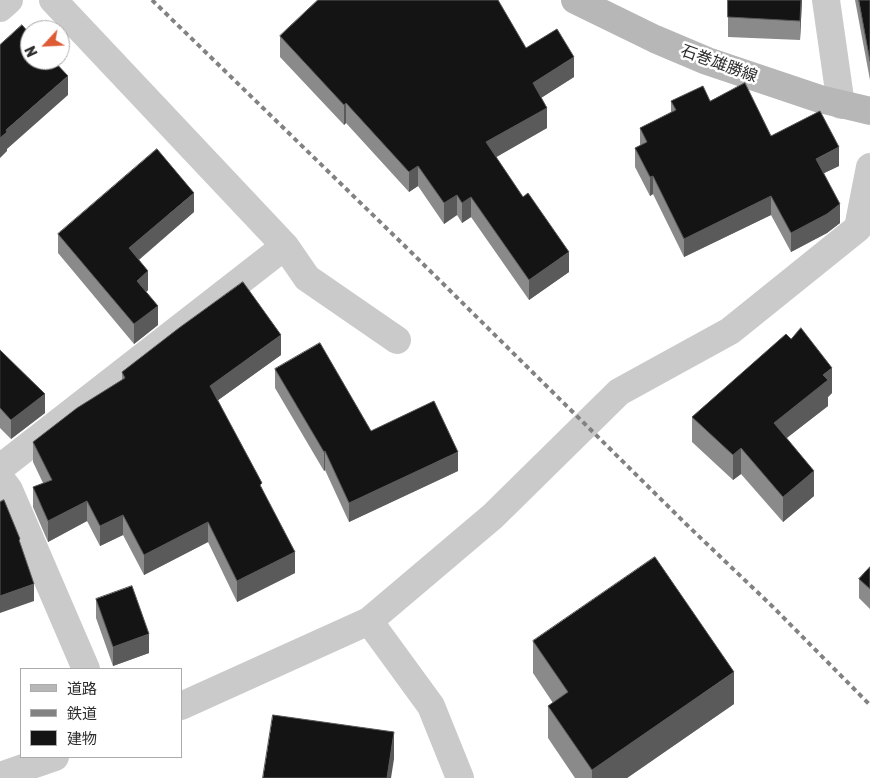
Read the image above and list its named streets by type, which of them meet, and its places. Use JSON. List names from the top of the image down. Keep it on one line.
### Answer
{"streets":{"main road":["石巻雄勝線"]},"legend":["道路","鉄道","建物"],"north":"bottom left"}
